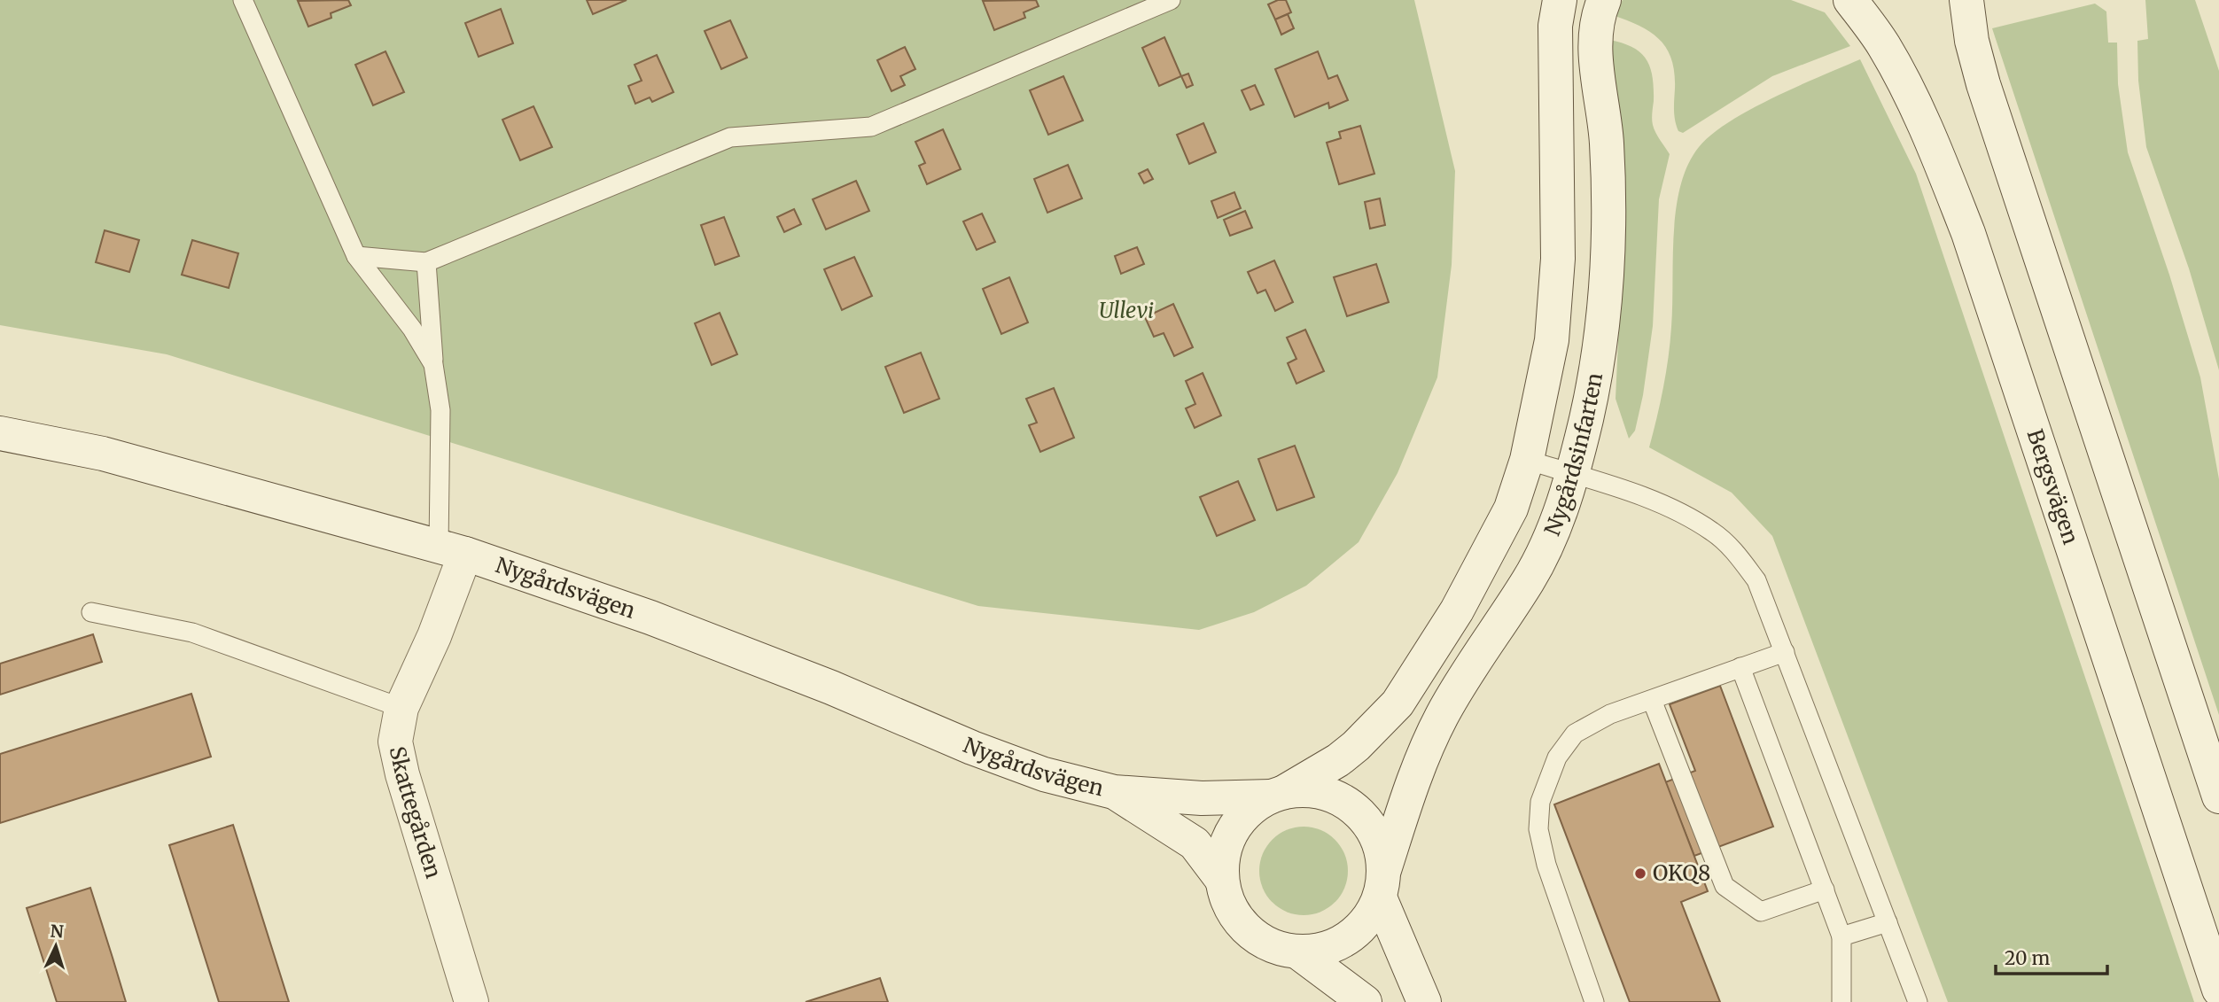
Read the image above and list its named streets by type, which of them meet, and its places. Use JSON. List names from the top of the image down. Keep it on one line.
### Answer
{"streets":{"street":["Nygårdsinfarten","Bergsvägen","Nygårdsvägen","Skattegården"]},"crossings":[["Nygårdsinfarten","Nygårdsvägen"],["Nygårdsvägen","Skattegården"]],"parks":["Ullevi"],"places":["OKQ8"],"scale_bar":"20 m","north":"top"}
